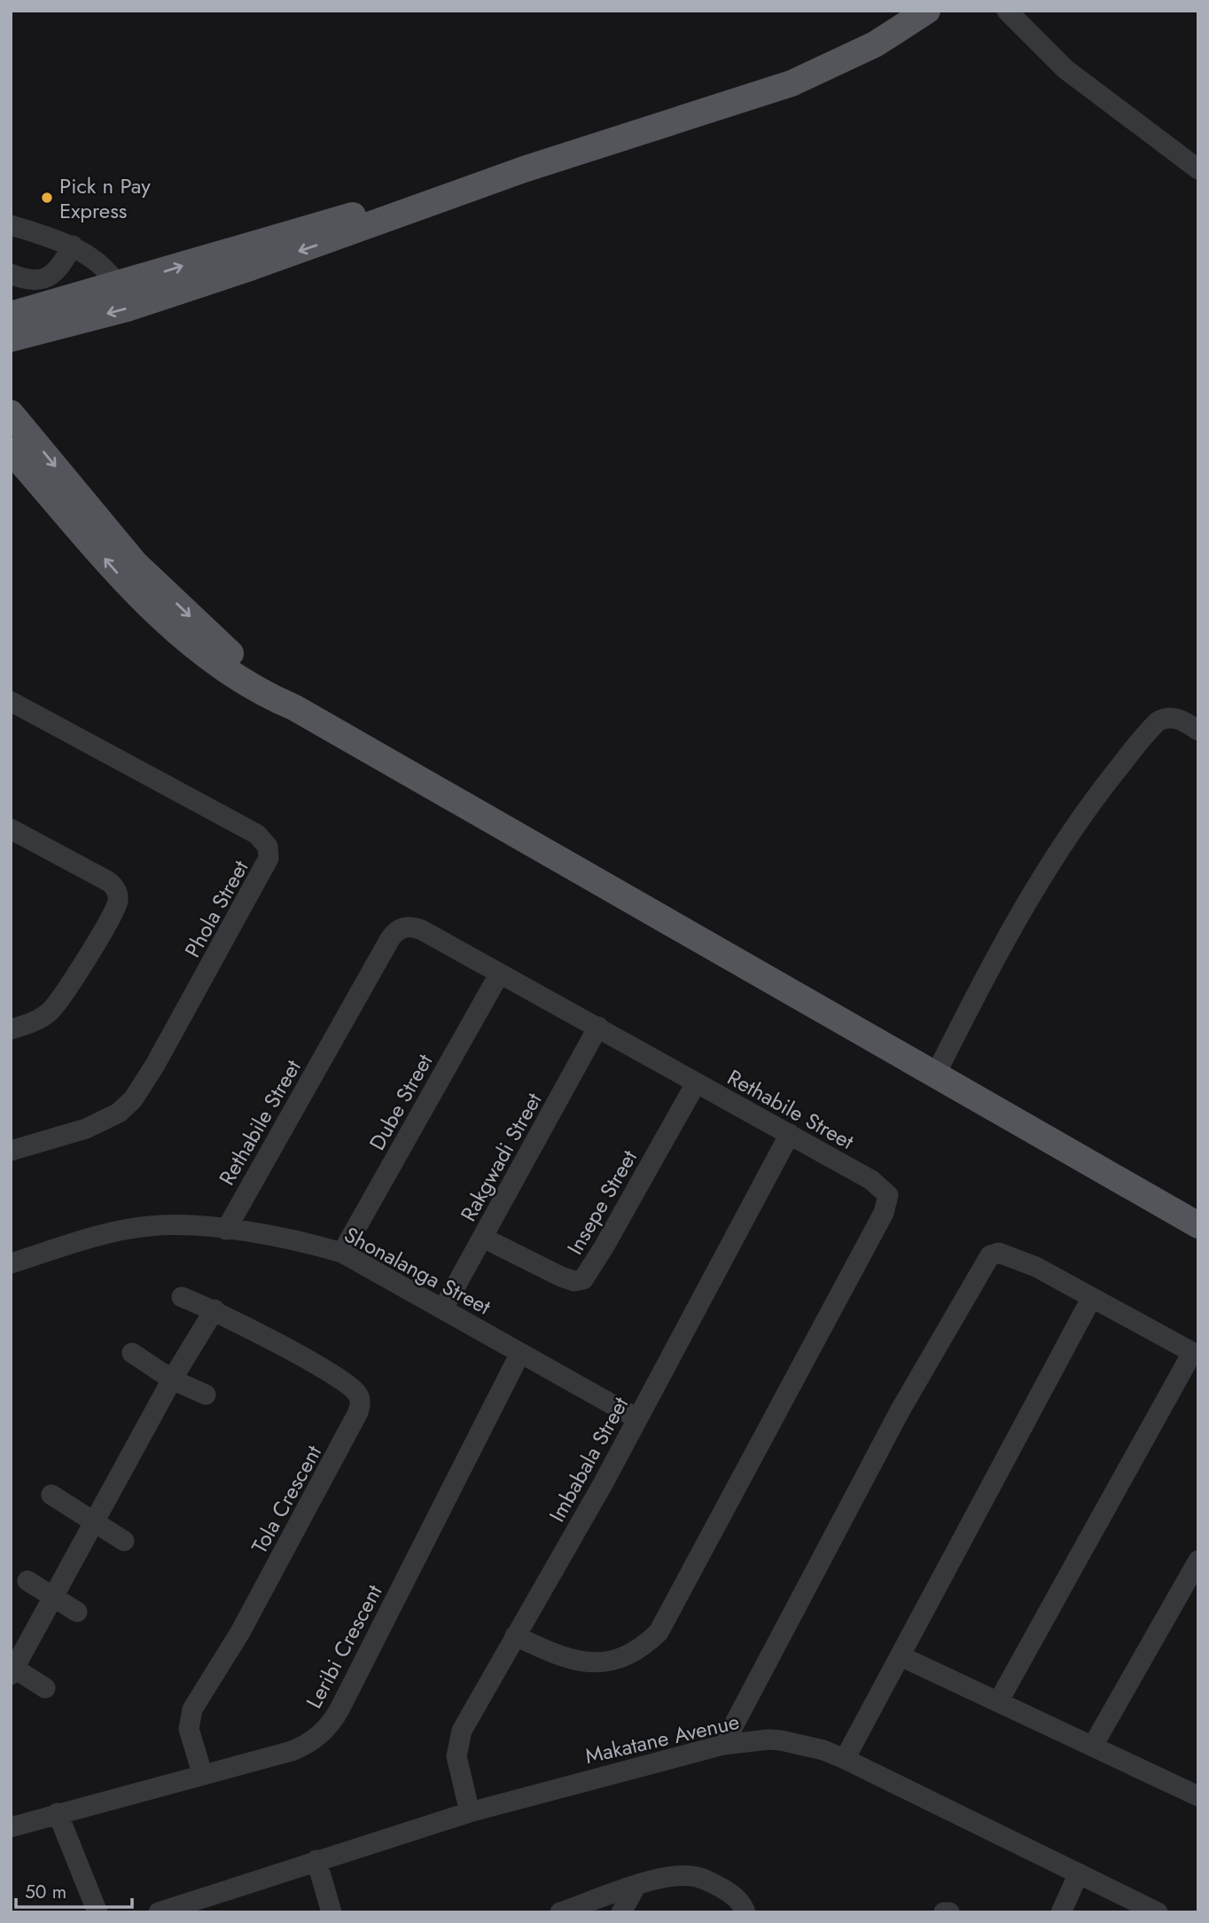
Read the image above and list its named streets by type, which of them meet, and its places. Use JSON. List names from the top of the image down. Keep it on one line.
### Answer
{"streets":{"street":["Phola Street","Dube Street","Rethabile Street","Rakgwadi Street","Insepe Street","Shonalanga Street","Imbabala Street","Tola Crescent","Leribi Crescent","Makatane Avenue"]},"crossings":[["Dube Street","Rethabile Street"],["Dube Street","Shonalanga Street"],["Rethabile Street","Rakgwadi Street"],["Rethabile Street","Insepe Street"],["Rethabile Street","Shonalanga Street"],["Rethabile Street","Imbabala Street"],["Rakgwadi Street","Insepe Street"],["Rakgwadi Street","Shonalanga Street"],["Shonalanga Street","Imbabala Street"],["Shonalanga Street","Leribi Crescent"],["Imbabala Street","Makatane Avenue"],["Tola Crescent","Leribi Crescent"]],"places":["Pick n Pay Express"],"scale_bar":"50 m"}
